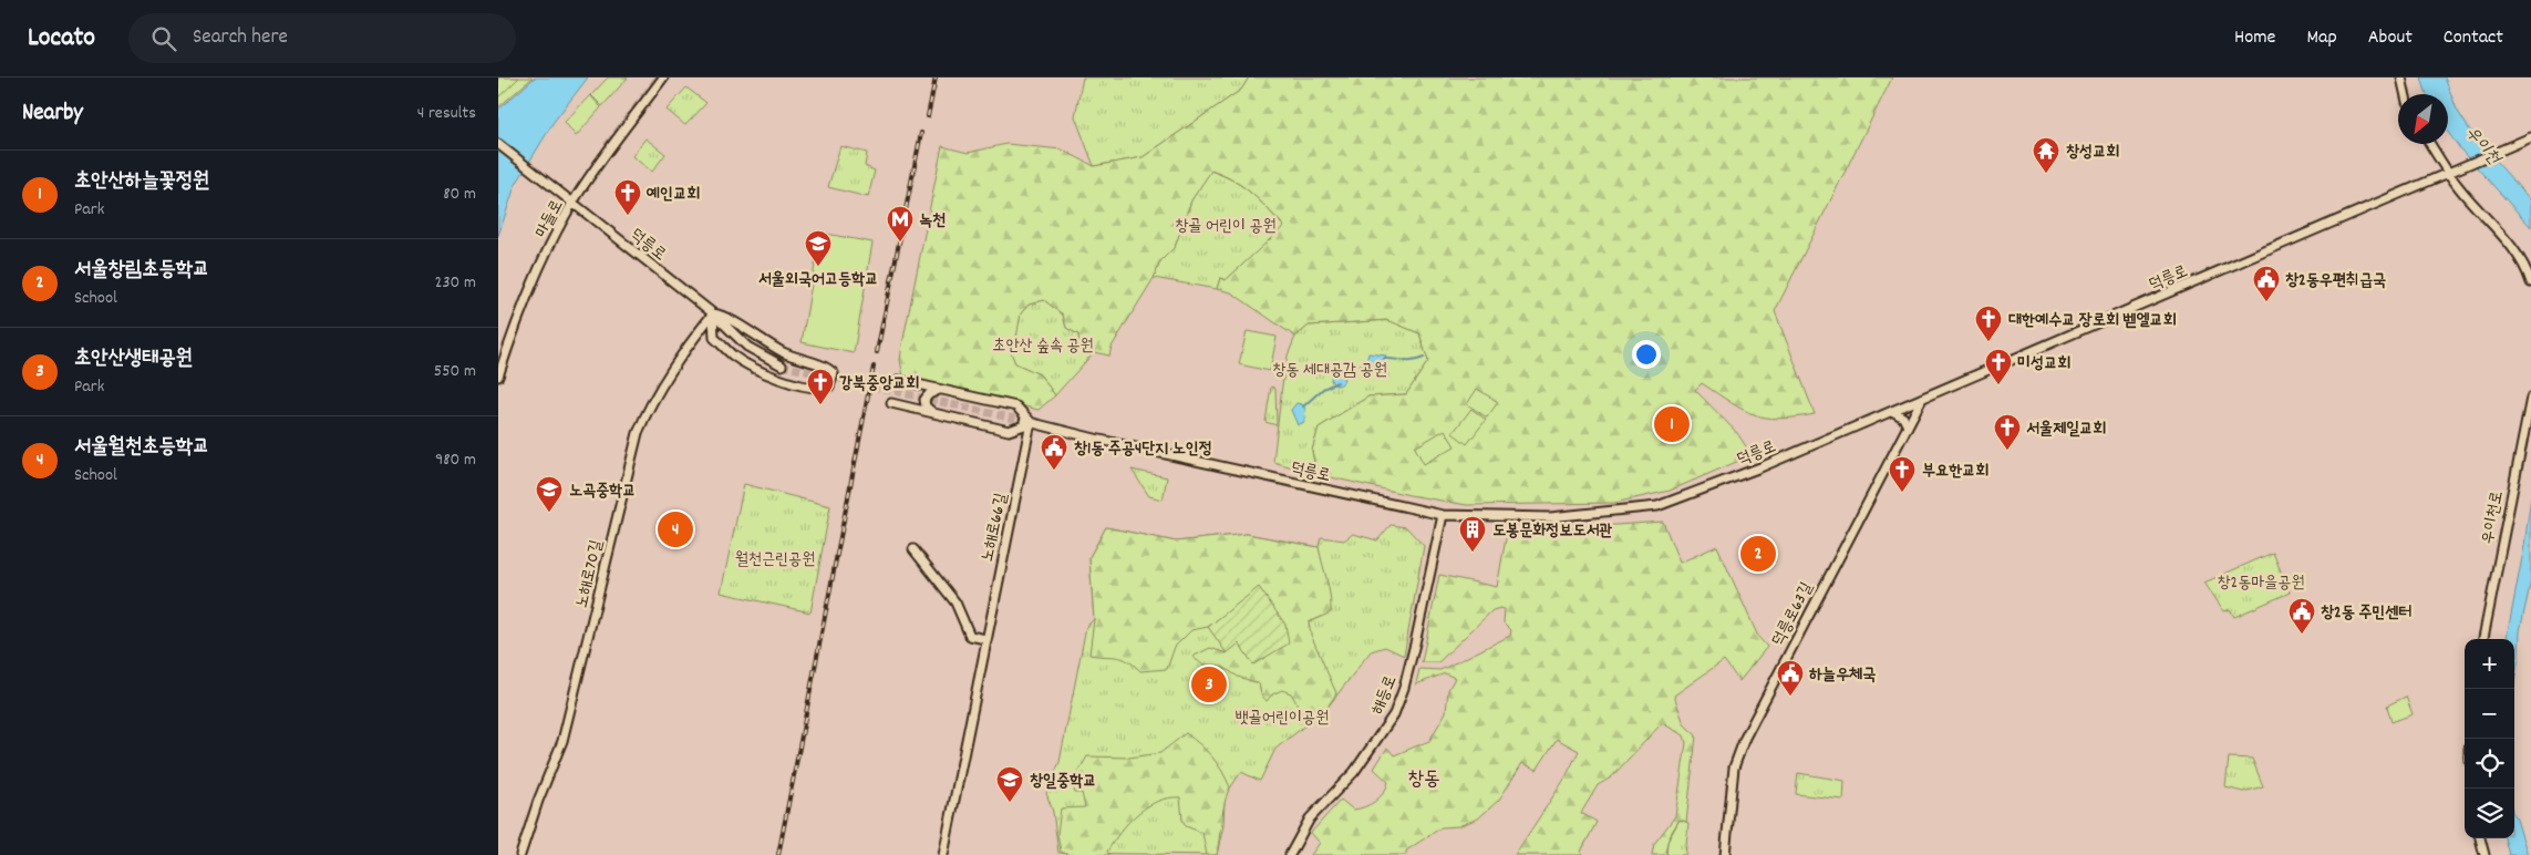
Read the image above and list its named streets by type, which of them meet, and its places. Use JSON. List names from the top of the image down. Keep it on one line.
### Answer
{"streets":{"main road":["마들로","덕릉로","우이천로","노해로66길","노해로70길","덕릉로63길","해등로"]},"crossings":[["마들로","덕릉로"],["덕릉로","노해로66길"],["덕릉로","노해로70길"],["덕릉로","덕릉로63길"],["덕릉로","해등로"]],"districts":["창동"],"water":["우이천"],"parks":["창골 어린이 공원","초안산 숲속 공원","창동 세대공감 공원","월천근린공원","창2동마을공원","뱃골어린이공원"],"places":{"temple":["창성교회"],"church":["예인교회","대한예수교 장로회 벧엘교회","미성교회","강북중앙교회","서울제일교회","부요한교회"],"metro station":["녹천"],"school or university":["서울외국어고등학교","노곡중학교","창일중학교"],"public building":["창2동우편취급국","창1동 주공4단지 노인정","창2동 주민센터","하늘우체국"],"building":["도봉문화정보도서관"]},"north":"bottom left","page":{"header":"Locato","search":"Search here","nav":["Home","Map","About","Contact"],"heading":["Nearby","4 results"],"list":[{"mark":"1","name":"초안산하늘꽃정원","note":"Park","value":"80 m"},{"mark":"2","name":"서울창림초등학교","note":"School","value":"230 m"},{"mark":"3","name":"초안산생태공원","note":"Park","value":"550 m"},{"mark":"4","name":"서울월천초등학교","note":"School","value":"980 m"}],"pins":["1","4","2","3"],"map_buttons":["+","−"]}}
